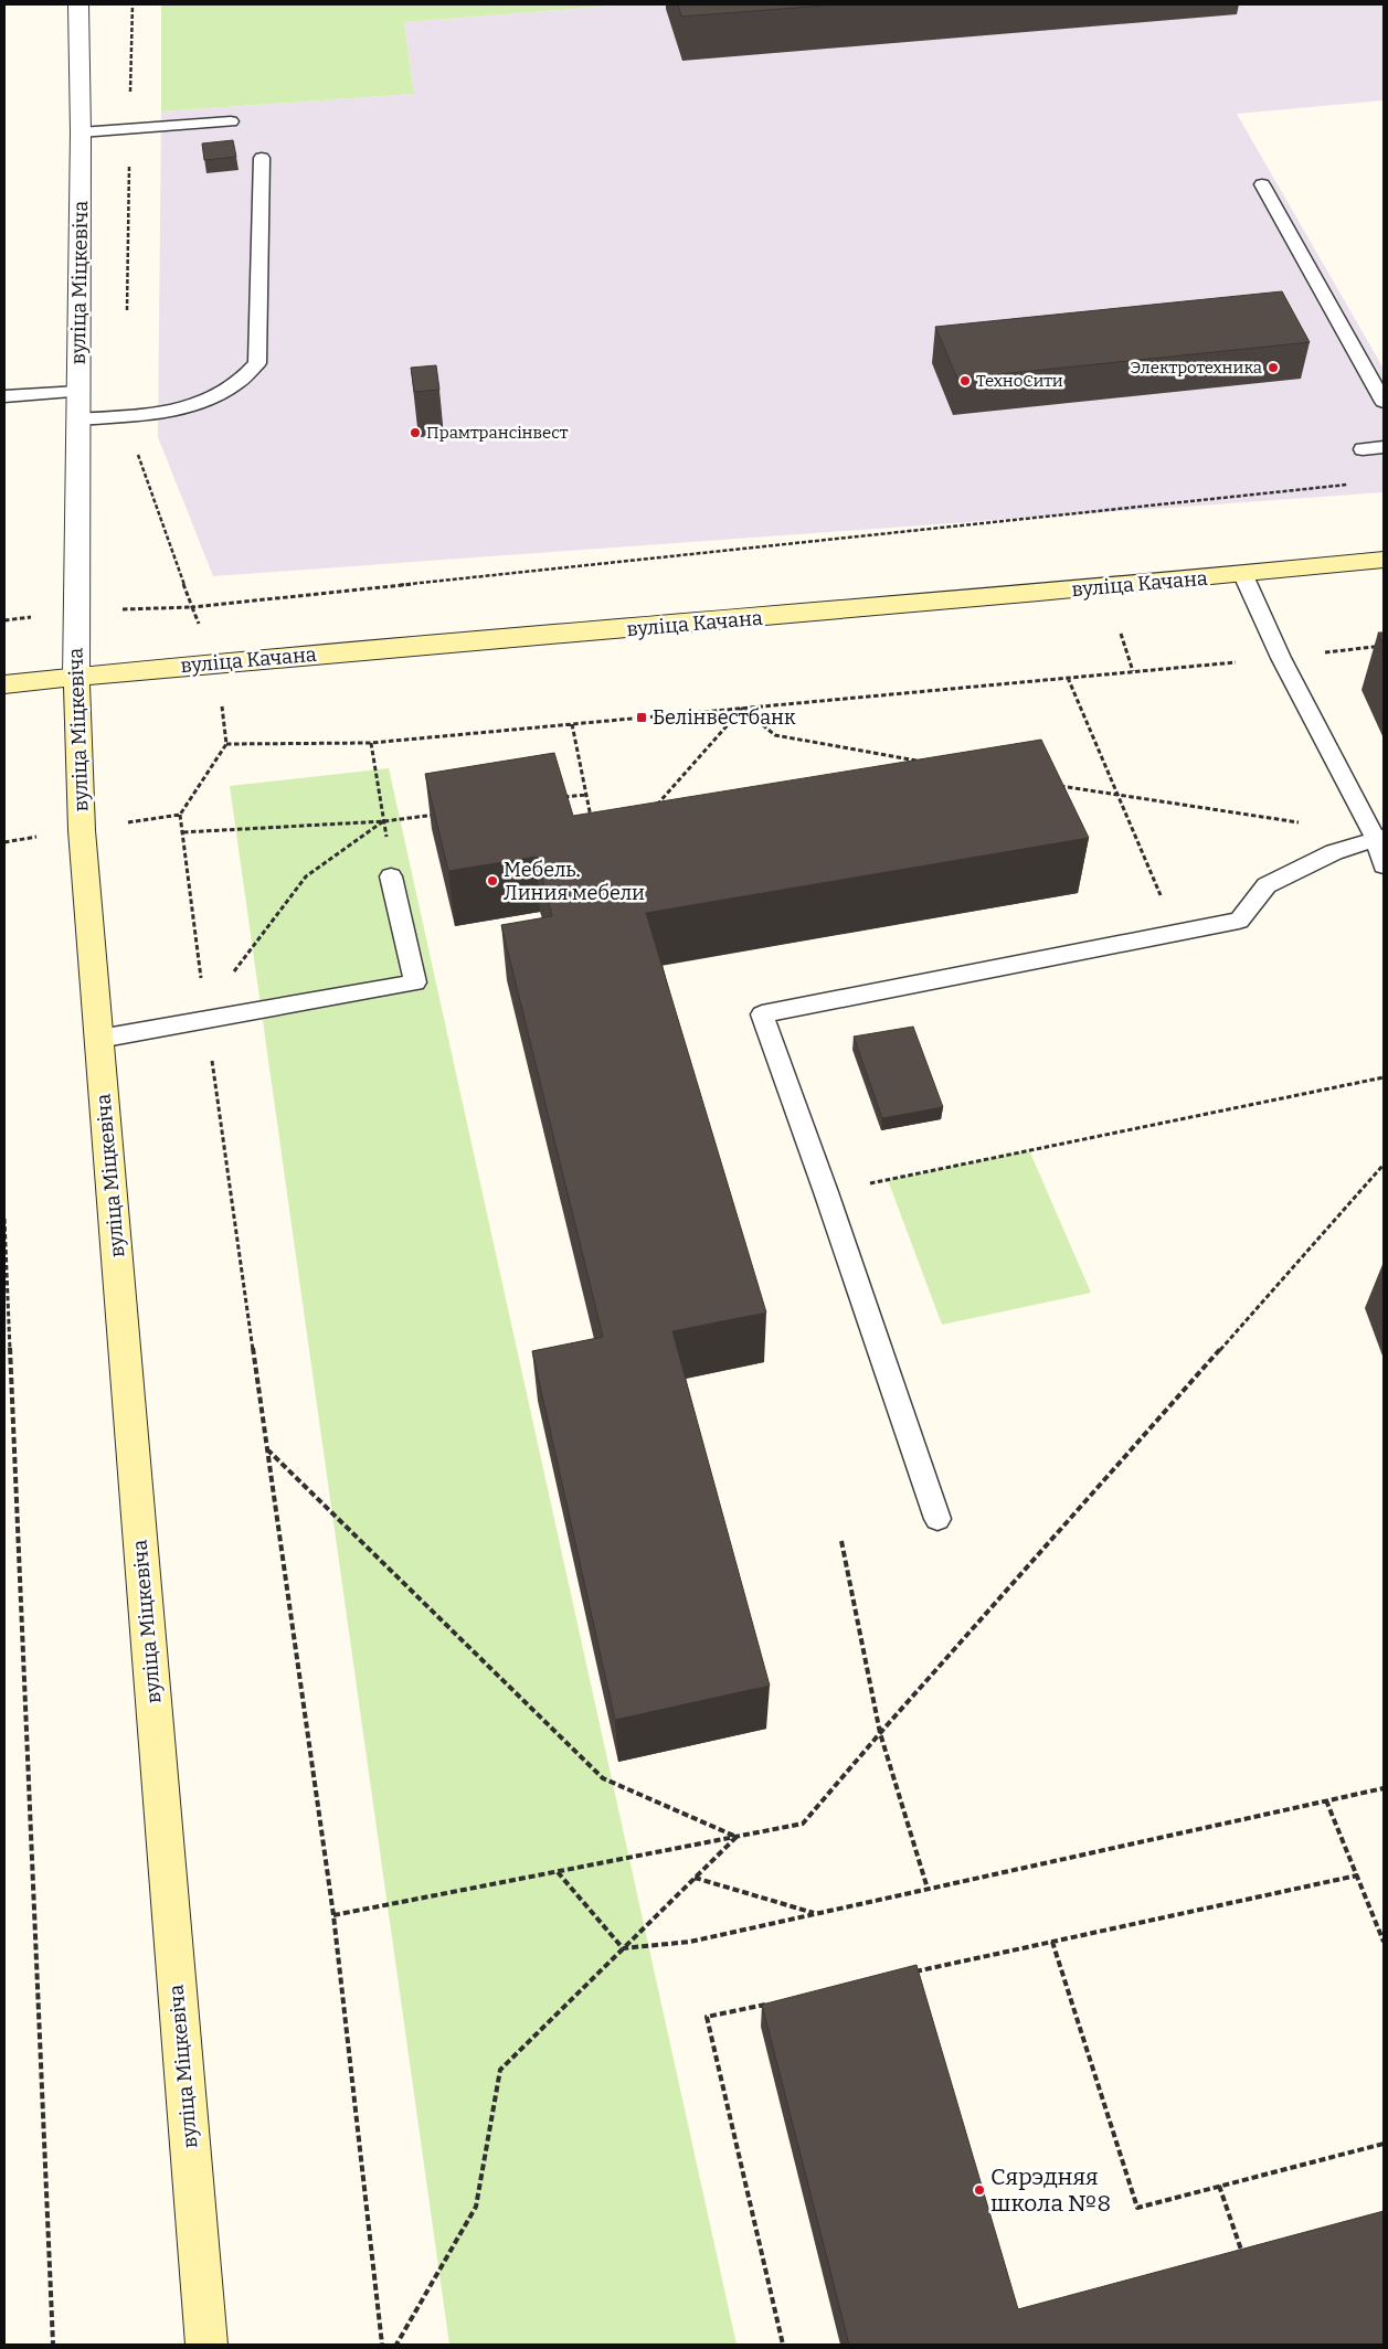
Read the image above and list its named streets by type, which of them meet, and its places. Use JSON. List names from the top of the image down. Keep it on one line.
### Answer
{"streets":{"main road":["вуліца Міцкевіча","вуліца Качана"]},"crossings":[["вуліца Міцкевіча","вуліца Качана"]],"places":{"other":["Электротехника","ТехноСити","Прамтрансінвест","Мебель. Линия мебели","Сярэдняя школа №8"],"transit":["Белінвестбанк"]}}
